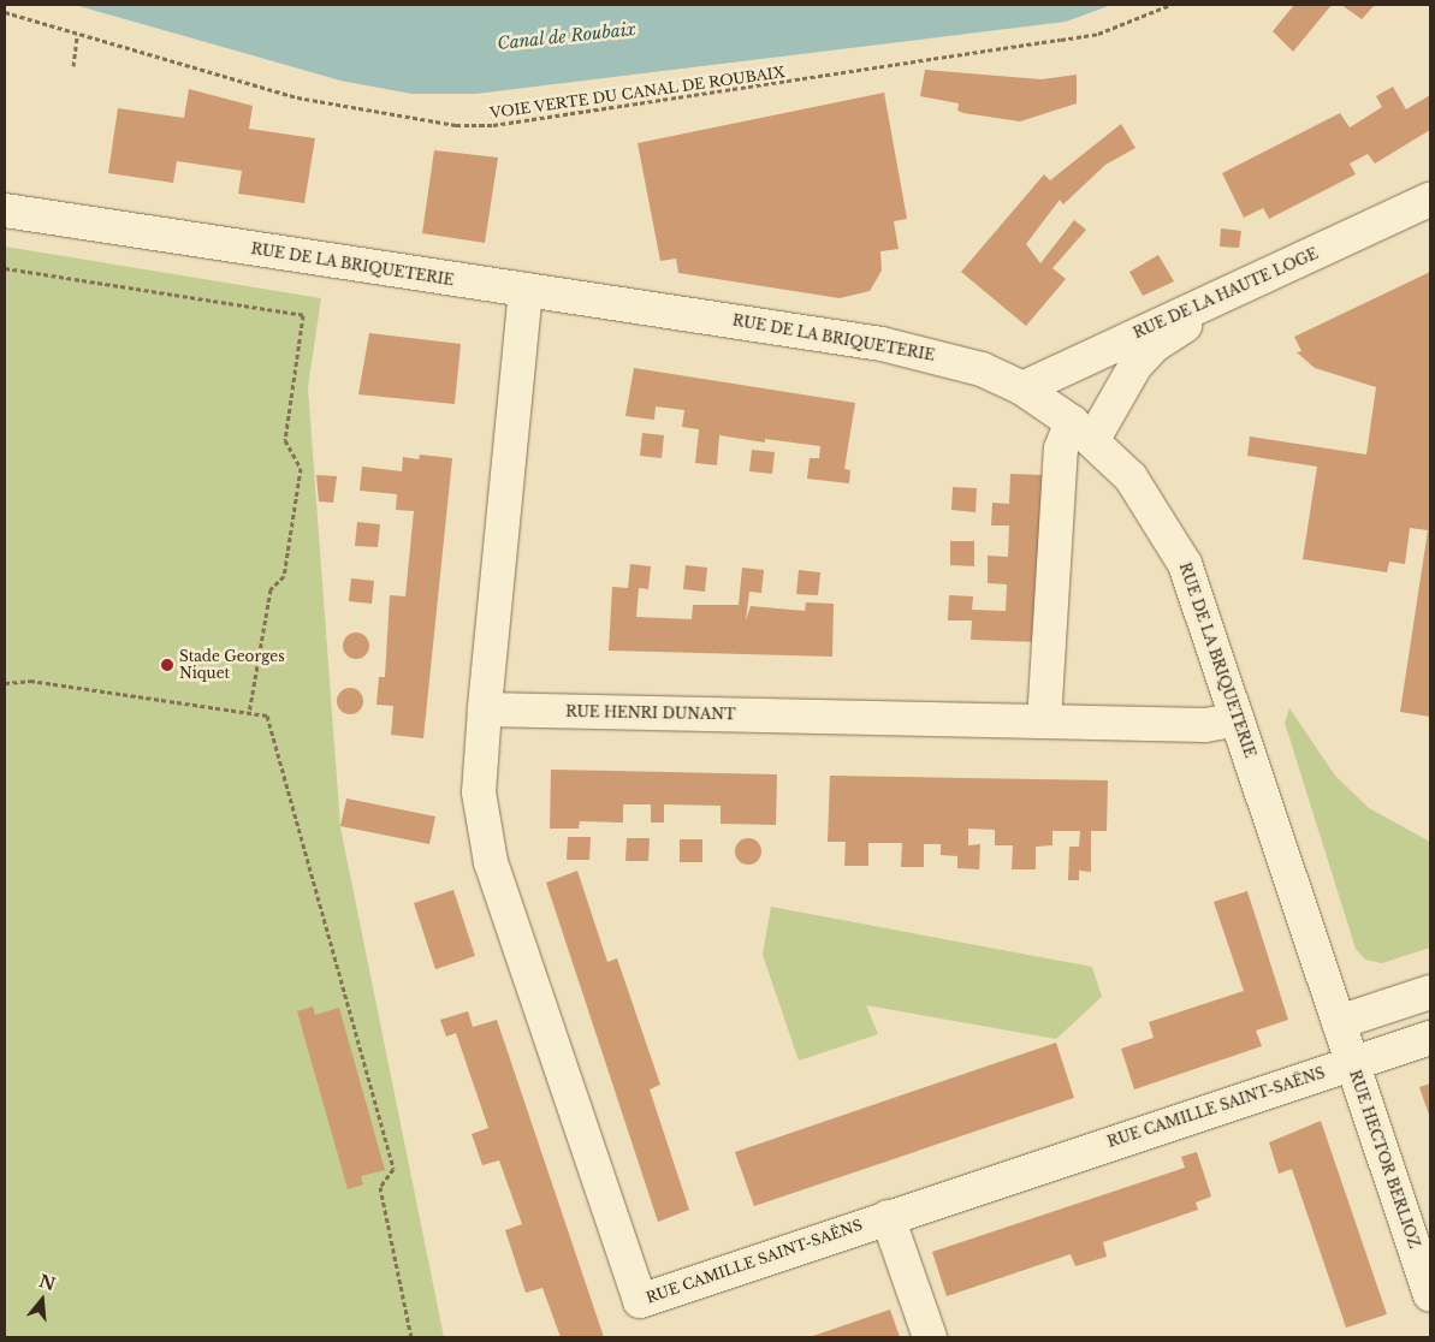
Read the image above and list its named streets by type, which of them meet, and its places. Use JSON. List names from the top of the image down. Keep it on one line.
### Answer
{"streets":{"street":["RUE DE LA BRIQUETERIE","RUE DE LA HAUTE LOGE","RUE HENRI DUNANT","RUE CAMILLE SAINT-SAËNS","RUE HECTOR BERLIOZ"],"path":["VOIE VERTE DU CANAL DE ROUBAIX"]},"crossings":[["RUE DE LA BRIQUETERIE","RUE DE LA HAUTE LOGE"],["RUE DE LA BRIQUETERIE","RUE HENRI DUNANT"],["RUE DE LA BRIQUETERIE","RUE HECTOR BERLIOZ"],["RUE HENRI DUNANT","RUE CAMILLE SAINT-SAËNS"],["RUE CAMILLE SAINT-SAËNS","RUE HECTOR BERLIOZ"]],"water":["Canal de Roubaix"],"places":["Stade Georges Niquet"],"north":"top"}
